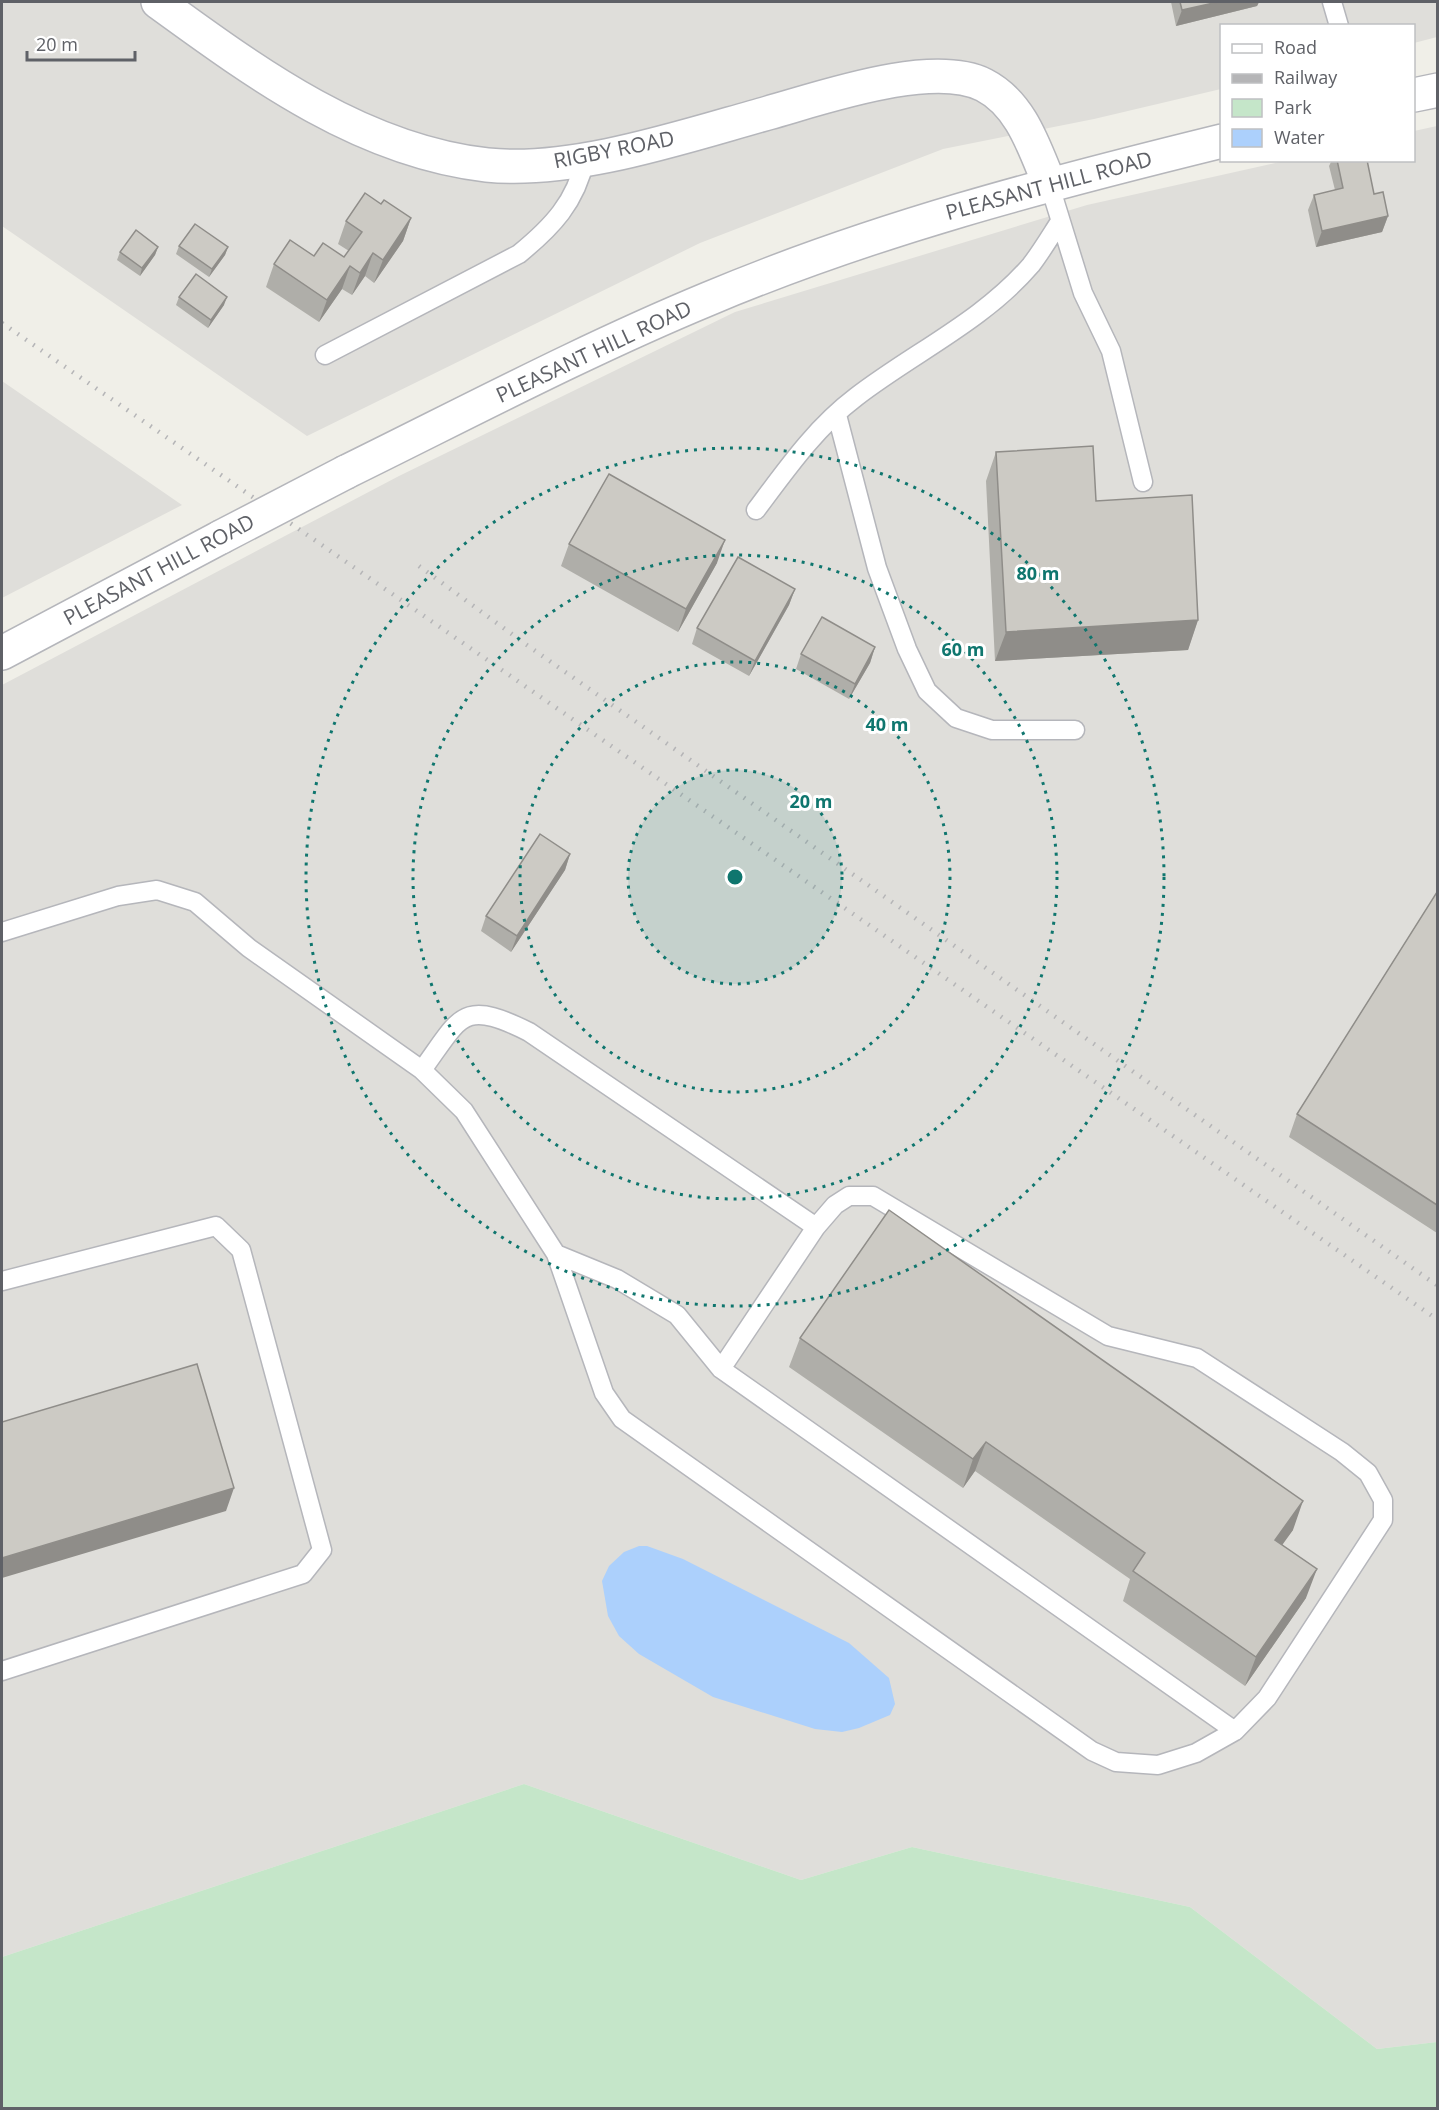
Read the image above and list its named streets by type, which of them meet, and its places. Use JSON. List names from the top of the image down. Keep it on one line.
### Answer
{"streets":{"street":["RIGBY ROAD","PLEASANT HILL ROAD"]},"crossings":[["RIGBY ROAD","PLEASANT HILL ROAD"]],"legend":["Road","Railway","Park","Water"],"scale_bar":"20 m","rings":["80 m","60 m","40 m","20 m"]}
